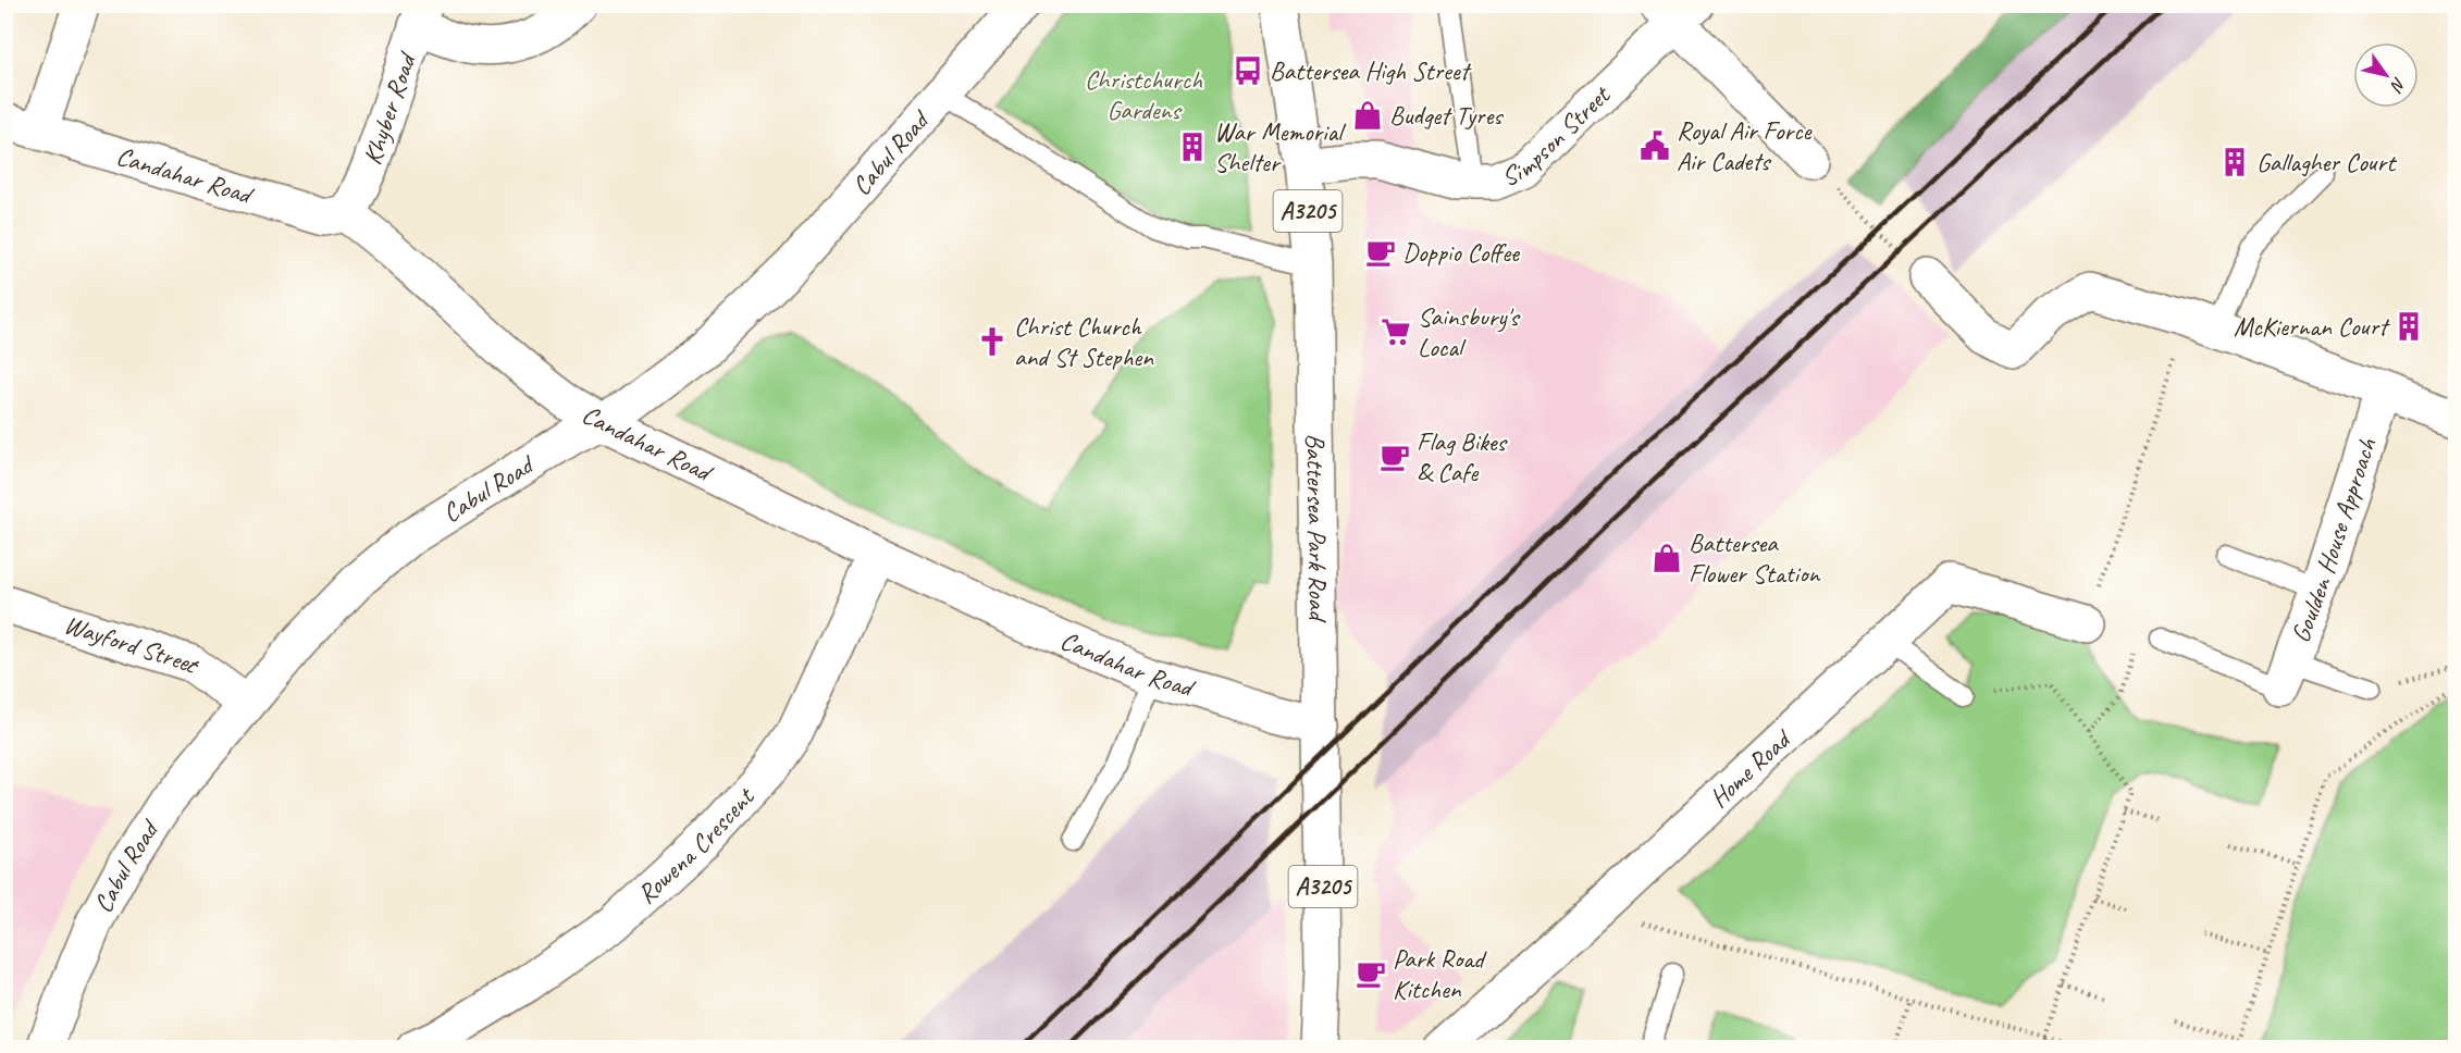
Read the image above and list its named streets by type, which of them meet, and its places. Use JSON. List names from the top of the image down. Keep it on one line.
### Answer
{"streets":{"main road":["Khyber Road","Simpson Street","Cabul Road","Candahar Road","A3205","Battersea Park Road","Goulden House Approach","Wayford Street","Home Road","Rowena Crescent"]},"crossings":[["Khyber Road","Candahar Road"],["Simpson Street","Battersea Park Road"],["Cabul Road","Candahar Road"],["Cabul Road","Wayford Street"],["Candahar Road","Battersea Park Road"],["Candahar Road","Rowena Crescent"]],"parks":["Christchurch Gardens"],"places":{"bus stop":["Battersea High Street"],"shop":["Budget Tyres","Battersea Flower Station"],"public building":["Royal Air Force Air Cadets"],"building":["War Memorial Shelter","Gallagher Court","McKiernan Court"],"cafe":["Doppio Coffee","Flag Bikes & Cafe","Park Road Kitchen"],"supermarket":["Sainsbury's Local"],"church":["Christ Church and St Stephen"]},"north":"bottom right"}
